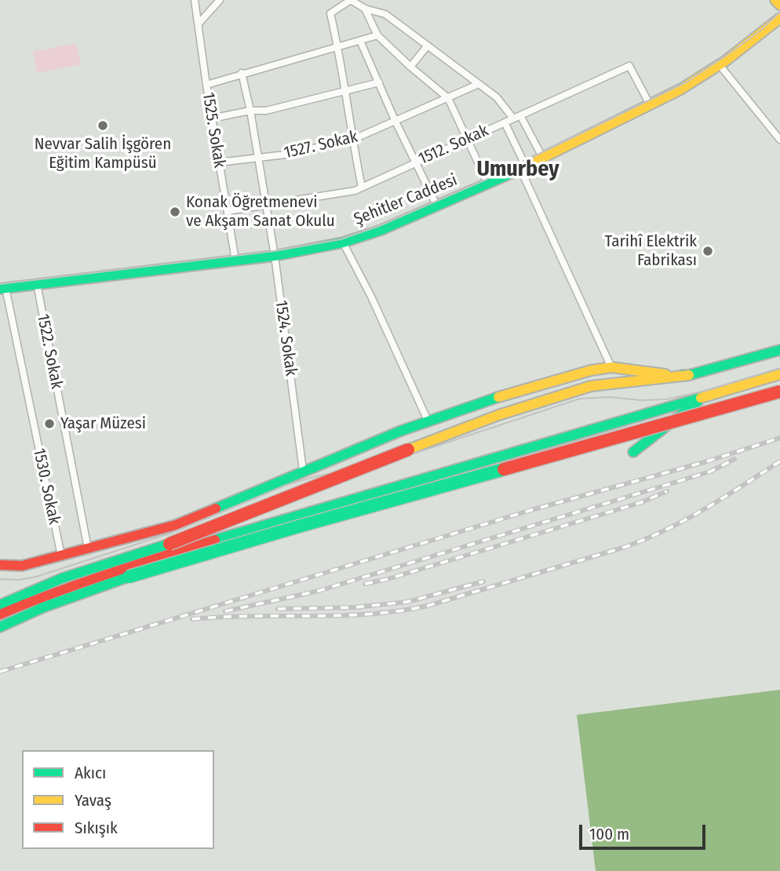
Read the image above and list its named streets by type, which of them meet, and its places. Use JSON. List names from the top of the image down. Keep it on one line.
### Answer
{"streets":{"main road":["Şehitler Caddesi"],"street":["1525. Sokak","1527. Sokak","1512. Sokak","1524. Sokak","1522. Sokak","1530. Sokak"]},"crossings":[["1525. Sokak","1527. Sokak"],["1525. Sokak","1512. Sokak"],["1525. Sokak","Şehitler Caddesi"],["1527. Sokak","1524. Sokak"],["1512. Sokak","Şehitler Caddesi"],["1512. Sokak","1524. Sokak"],["Şehitler Caddesi","1524. Sokak"],["Şehitler Caddesi","1522. Sokak"],["Şehitler Caddesi","1530. Sokak"]],"districts":["Umurbey"],"places":["Nevvar Salih İşgören Eğitim Kampüsü","Konak Öğretmenevi ve Akşam Sanat Okulu","Tarihî Elektrik Fabrikası","Yaşar Müzesi"],"legend":["Akıcı","Yavaş","Sıkışık"],"scale_bar":"100 m"}
